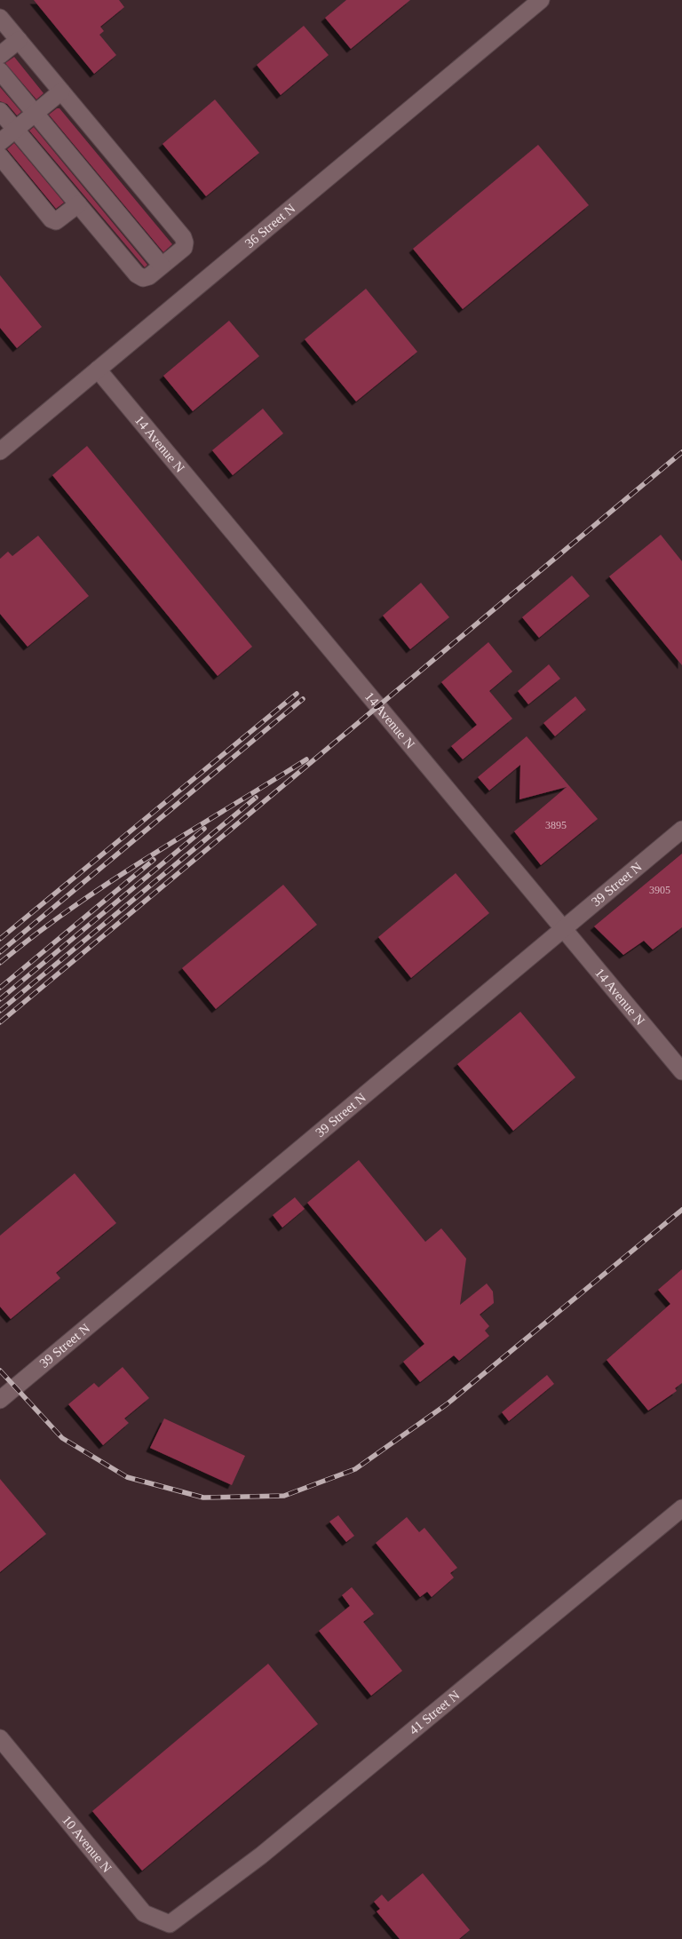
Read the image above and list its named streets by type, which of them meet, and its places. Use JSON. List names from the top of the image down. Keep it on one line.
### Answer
{"streets":{"street":["36 Street N","14 Avenue N","39 Street N","41 Street N","10 Avenue N"]},"crossings":[["36 Street N","14 Avenue N"],["14 Avenue N","39 Street N"],["41 Street N","10 Avenue N"]],"house_numbers":["3895","3905"]}
